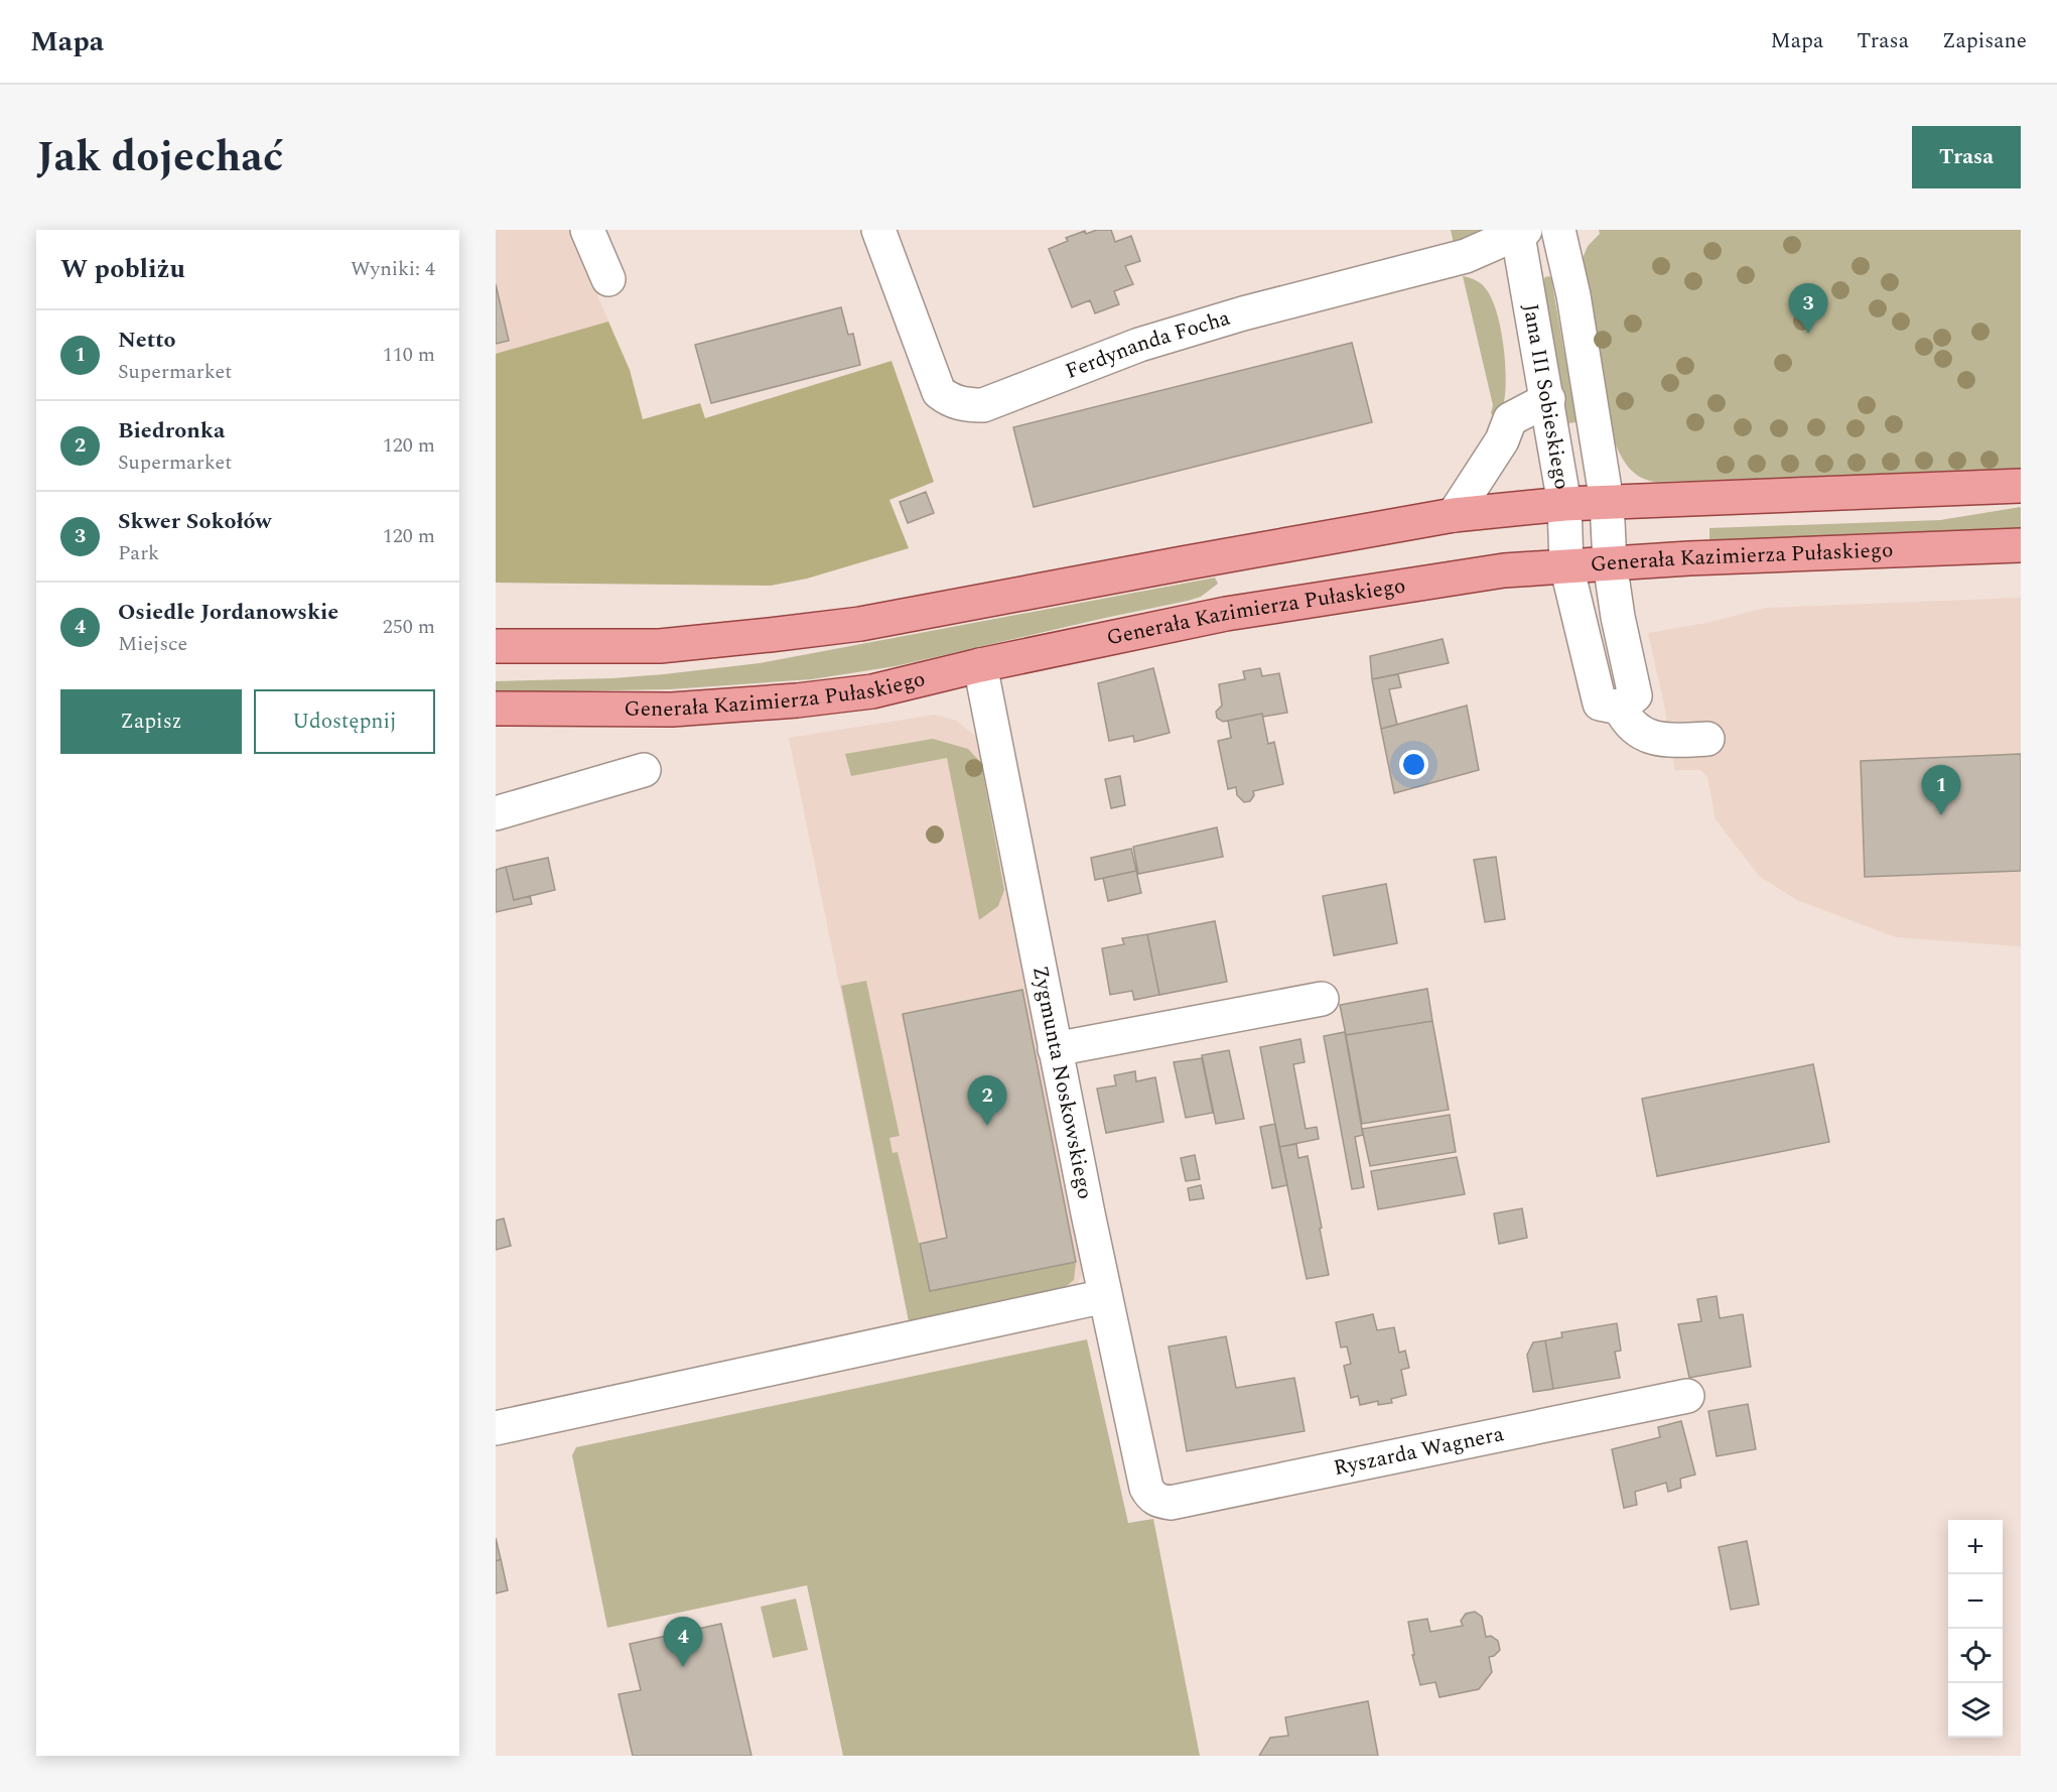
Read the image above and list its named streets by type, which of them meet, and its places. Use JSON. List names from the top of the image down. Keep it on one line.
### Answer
{"streets":{"main road":["Generała Kazimierza Pułaskiego"],"street":["Ferdynanda Focha","Jana III Sobieskiego","Zygmunta Noskowskiego","Ryszarda Wagnera"]},"crossings":[["Ferdynanda Focha","Jana III Sobieskiego"],["Jana III Sobieskiego","Generała Kazimierza Pułaskiego"],["Generała Kazimierza Pułaskiego","Zygmunta Noskowskiego"],["Zygmunta Noskowskiego","Ryszarda Wagnera"]],"page":{"header":"Mapa","nav":["Mapa","Trasa","Zapisane"],"title":"Jak dojechać","buttons":["Trasa",["Zapisz","Udostępnij"]],"heading":["W pobliżu","Wyniki: 4"],"pins":["3","1","2","4"],"list":[{"mark":"1","name":"Netto","note":"Supermarket","value":"110 m"},{"mark":"2","name":"Biedronka","note":"Supermarket","value":"120 m"},{"mark":"3","name":"Skwer Sokołów","note":"Park","value":"120 m"},{"mark":"4","name":"Osiedle Jordanowskie","note":"Miejsce","value":"250 m"}],"map_buttons":["+","−"]}}
